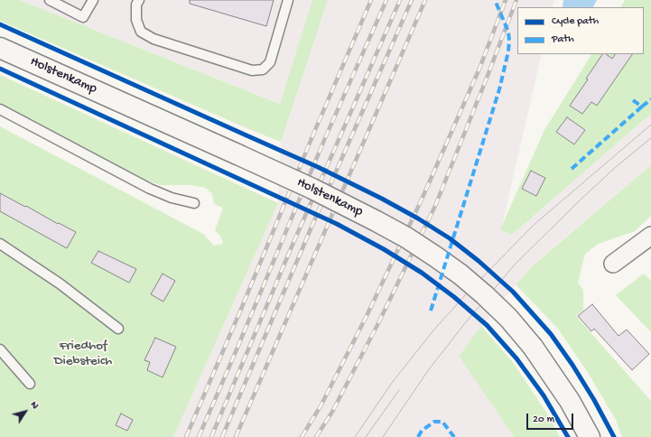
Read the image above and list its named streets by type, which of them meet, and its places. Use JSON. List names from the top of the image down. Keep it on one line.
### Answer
{"streets":{"main road":["Holstenkamp"]},"parks":["Friedhof Diebsteich"],"legend":["Cycle path","Path"],"scale_bar":"20 m","north":"top right"}
